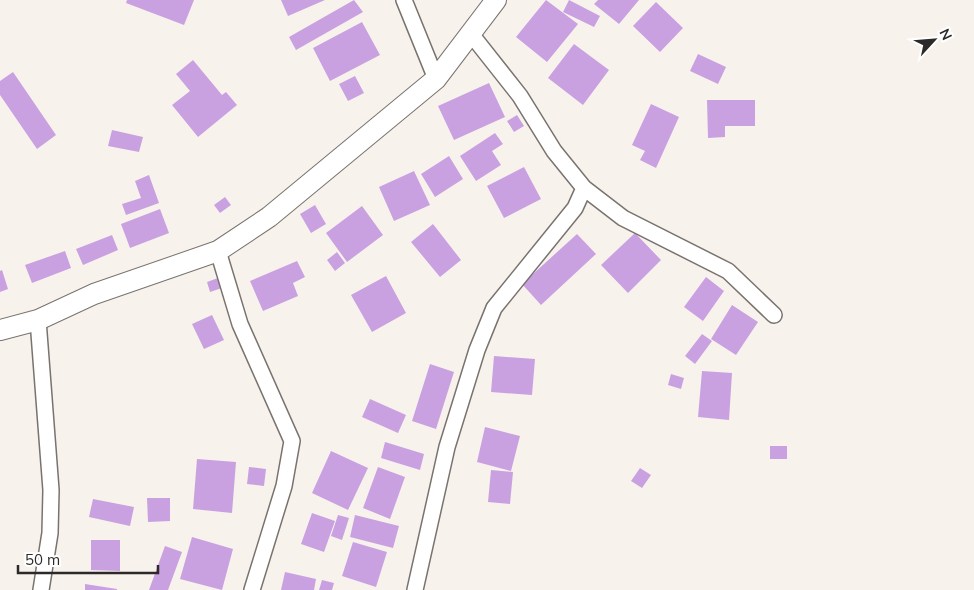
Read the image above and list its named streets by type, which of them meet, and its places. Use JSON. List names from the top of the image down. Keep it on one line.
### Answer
{"scale_bar":"50 m","north":"top right"}
